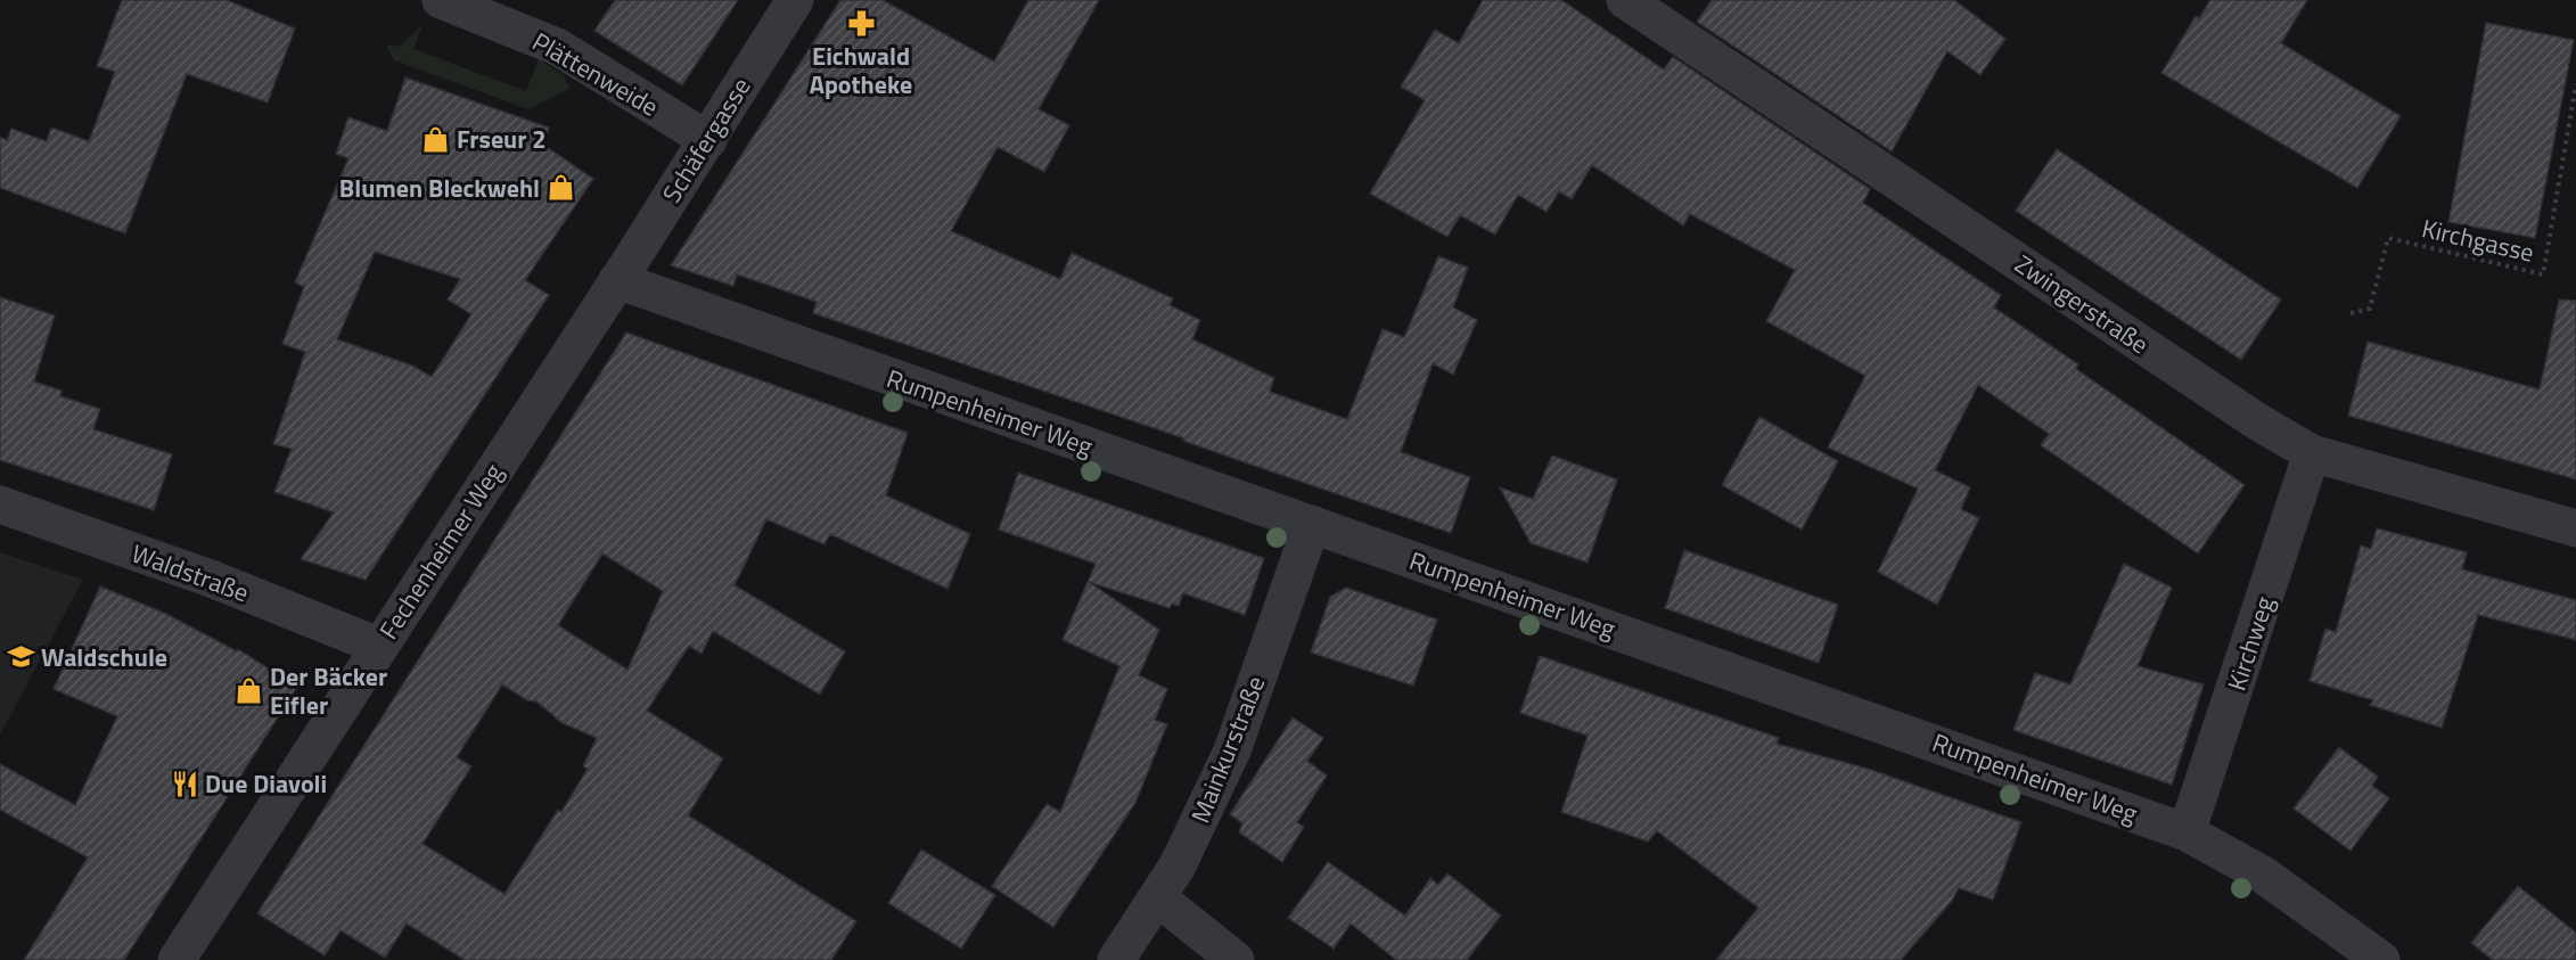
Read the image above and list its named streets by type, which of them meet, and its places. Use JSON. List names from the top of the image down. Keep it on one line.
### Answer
{"streets":{"street":["Plättenweide","Schäfergasse","Zwingerstraße","Rumpenheimer Weg","Fechenheimer Weg","Waldstraße","Kirchweg","Mainkurstraße"],"path":["Kirchgasse"]},"crossings":[["Plättenweide","Schäfergasse"],["Schäfergasse","Rumpenheimer Weg"],["Schäfergasse","Fechenheimer Weg"],["Zwingerstraße","Kirchweg"],["Rumpenheimer Weg","Fechenheimer Weg"],["Rumpenheimer Weg","Kirchweg"],["Rumpenheimer Weg","Mainkurstraße"],["Fechenheimer Weg","Waldstraße"]],"places":{"pharmacy":["Eichwald Apotheke"],"shop":["Frseur 2","Blumen Bleckwehl","Der Bäcker Eifler"],"school or university":["Waldschule"],"restaurant":["Due Diavoli"]}}
